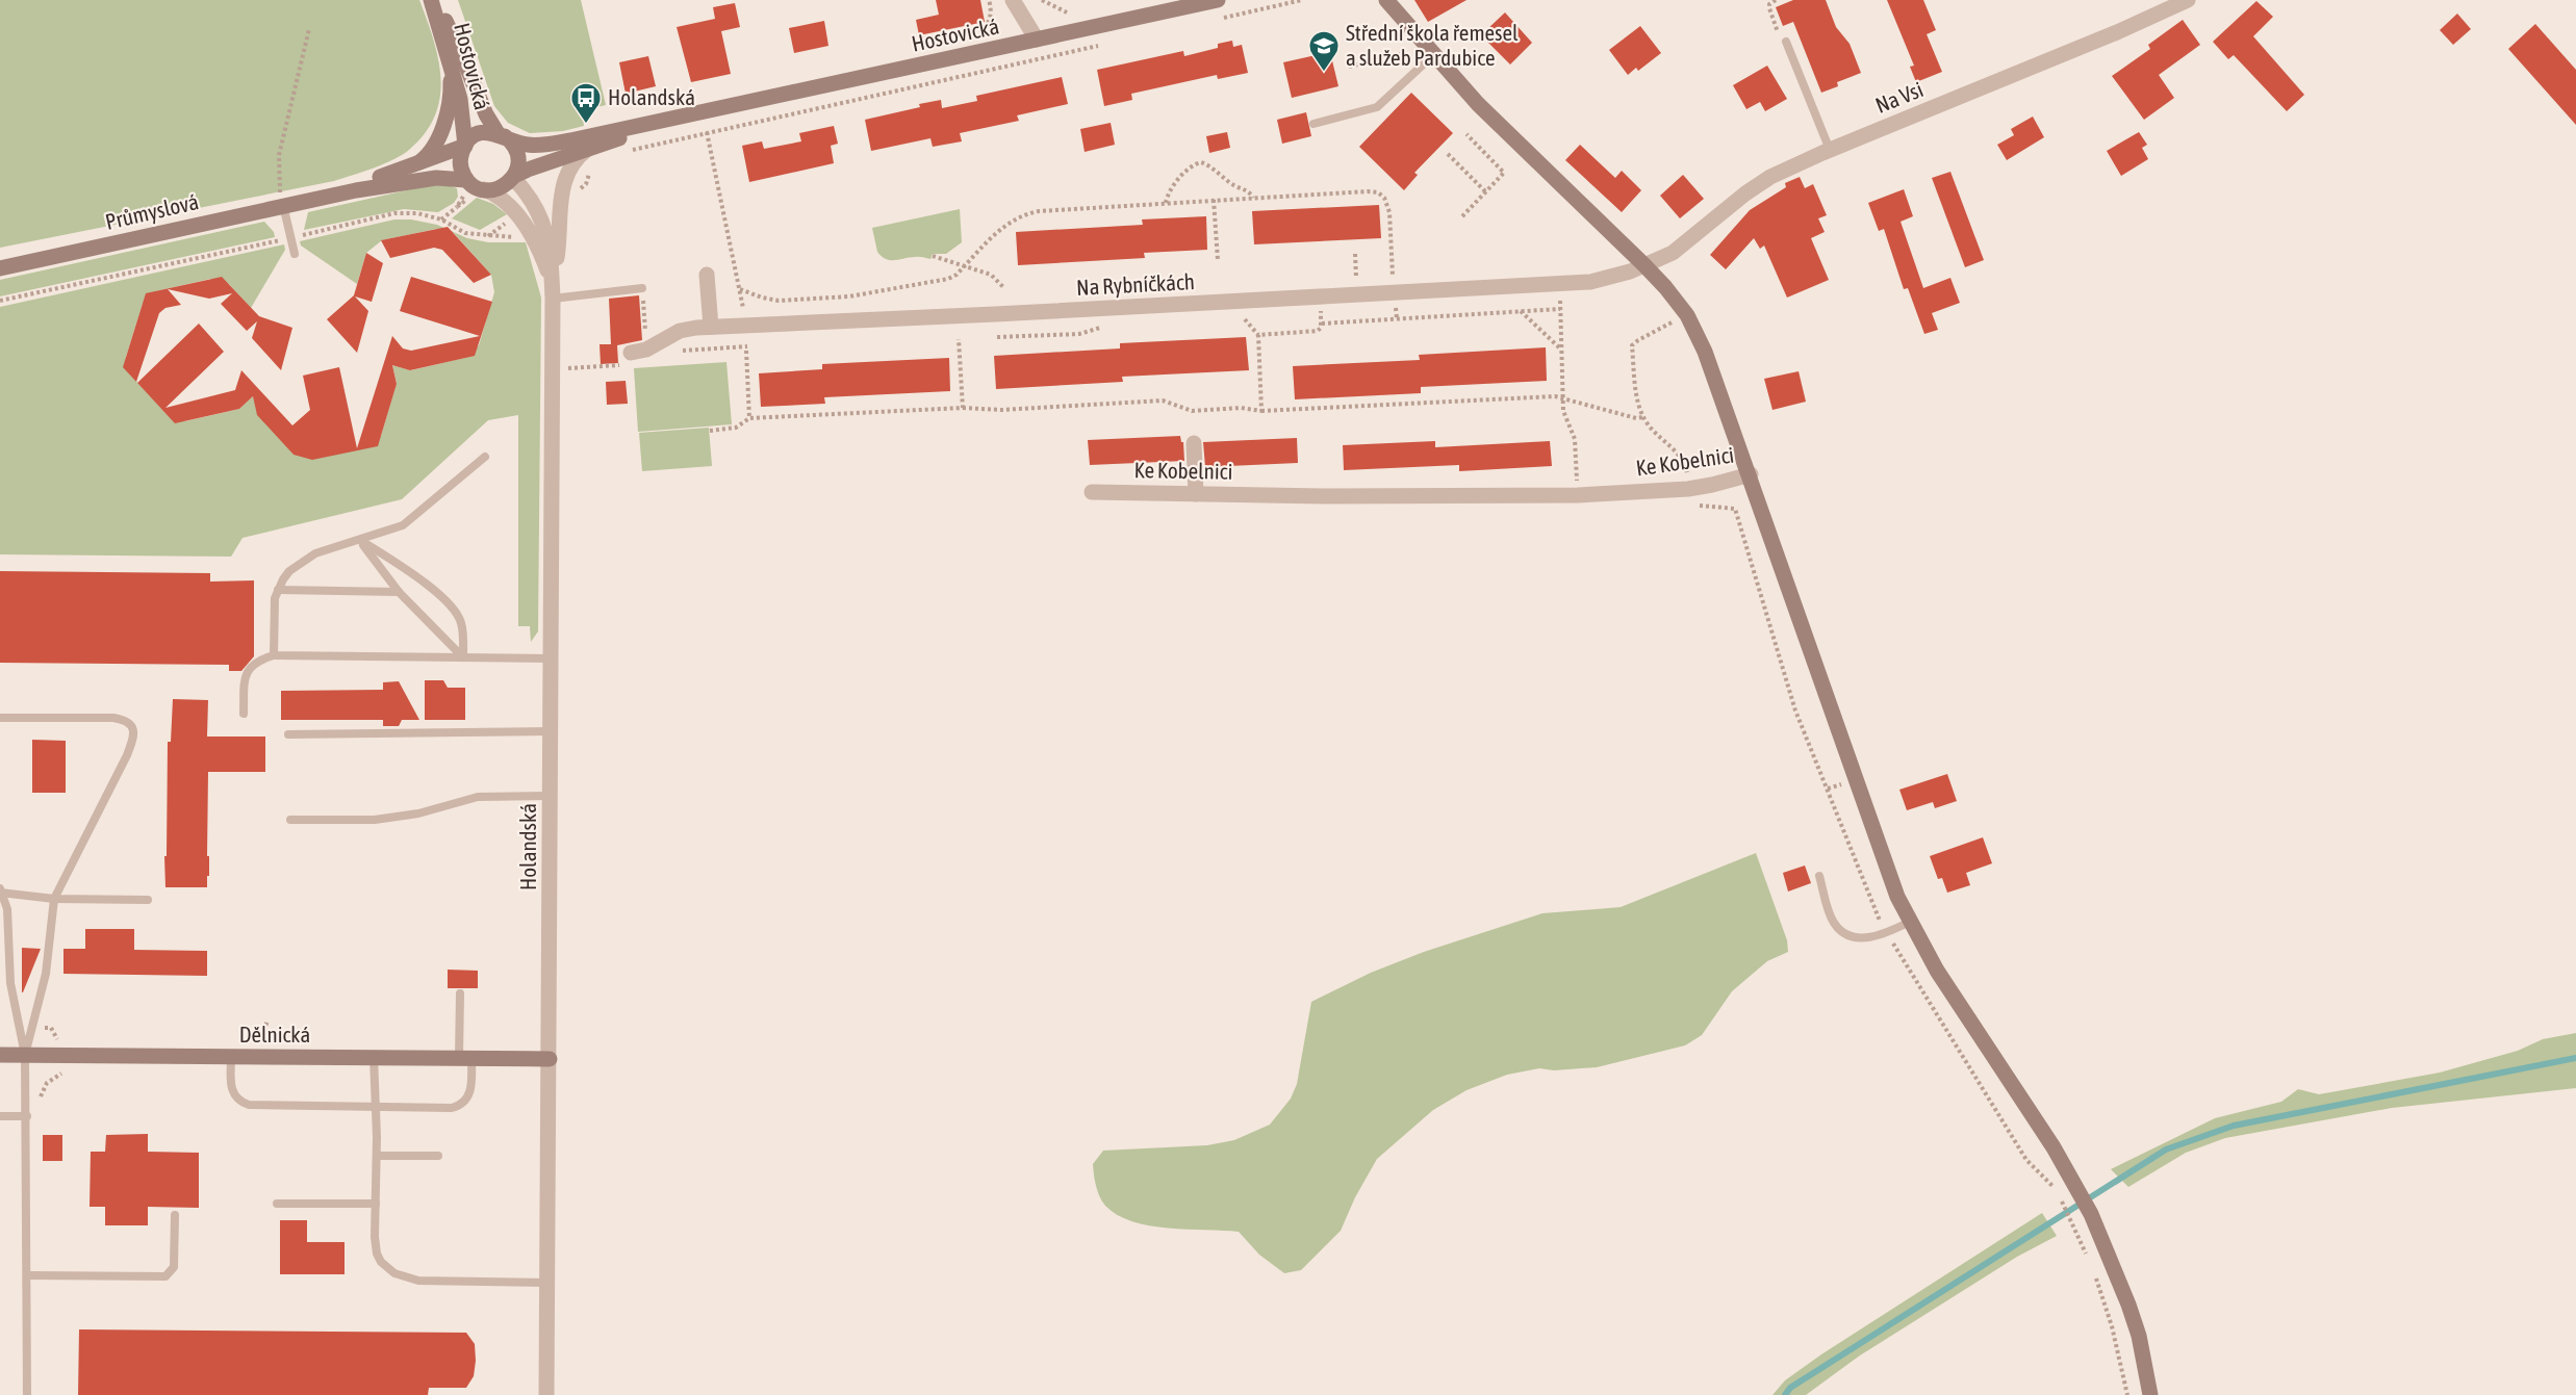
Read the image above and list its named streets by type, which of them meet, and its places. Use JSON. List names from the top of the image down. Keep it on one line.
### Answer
{"streets":{"street":["Hostovická","Na Vsi","Průmyslová","Na Rybníčkách","Ke Kobelnici","Holandská","Dělnická"]},"crossings":[["Hostovická","Průmyslová"],["Hostovická","Holandská"],["Na Vsi","Na Rybníčkách"],["Na Vsi","Ke Kobelnici"],["Průmyslová","Holandská"],["Na Rybníčkách","Ke Kobelnici"],["Holandská","Dělnická"]],"places":{"school or university":["Střední škola řemesel a služeb Pardubice"],"bus stop":["Holandská"]}}
